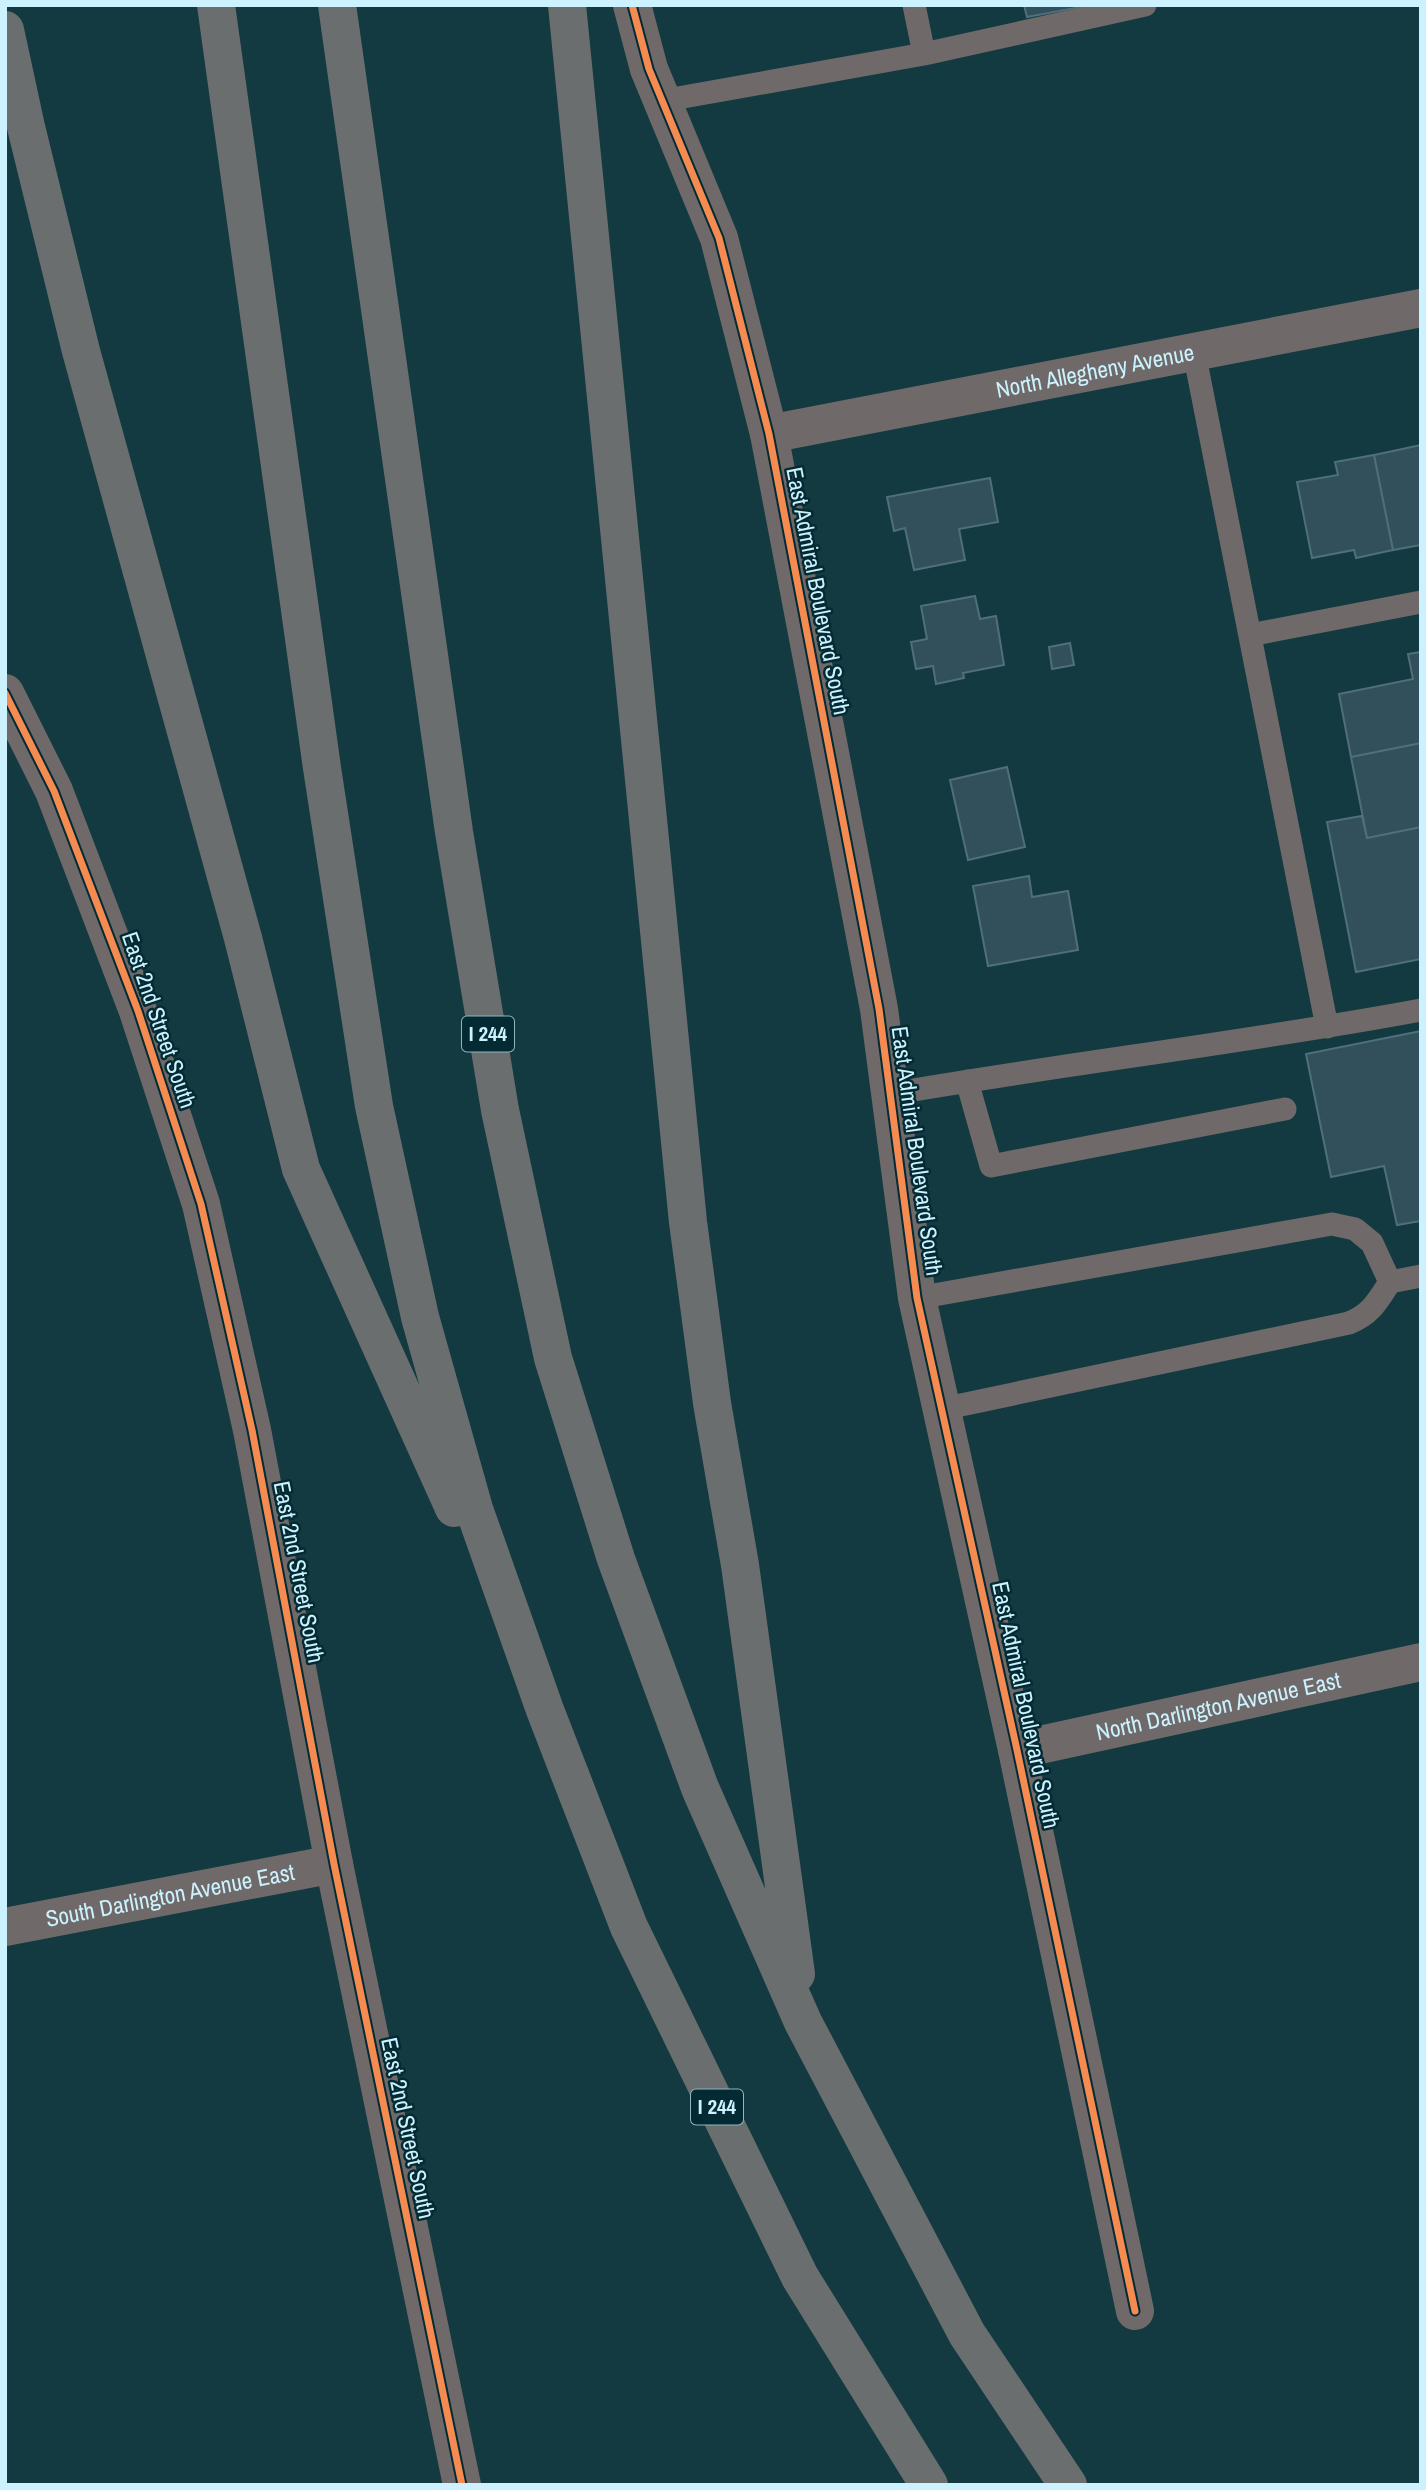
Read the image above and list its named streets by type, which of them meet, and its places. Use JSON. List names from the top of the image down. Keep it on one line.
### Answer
{"streets":{"highway":["I 244"],"street":["North Allegheny Avenue","East Admiral Boulevard South","East 2nd Street South","North Darlington Avenue East","South Darlington Avenue East"]},"crossings":[["North Allegheny Avenue","East Admiral Boulevard South"],["East Admiral Boulevard South","North Darlington Avenue East"],["East 2nd Street South","South Darlington Avenue East"]]}
